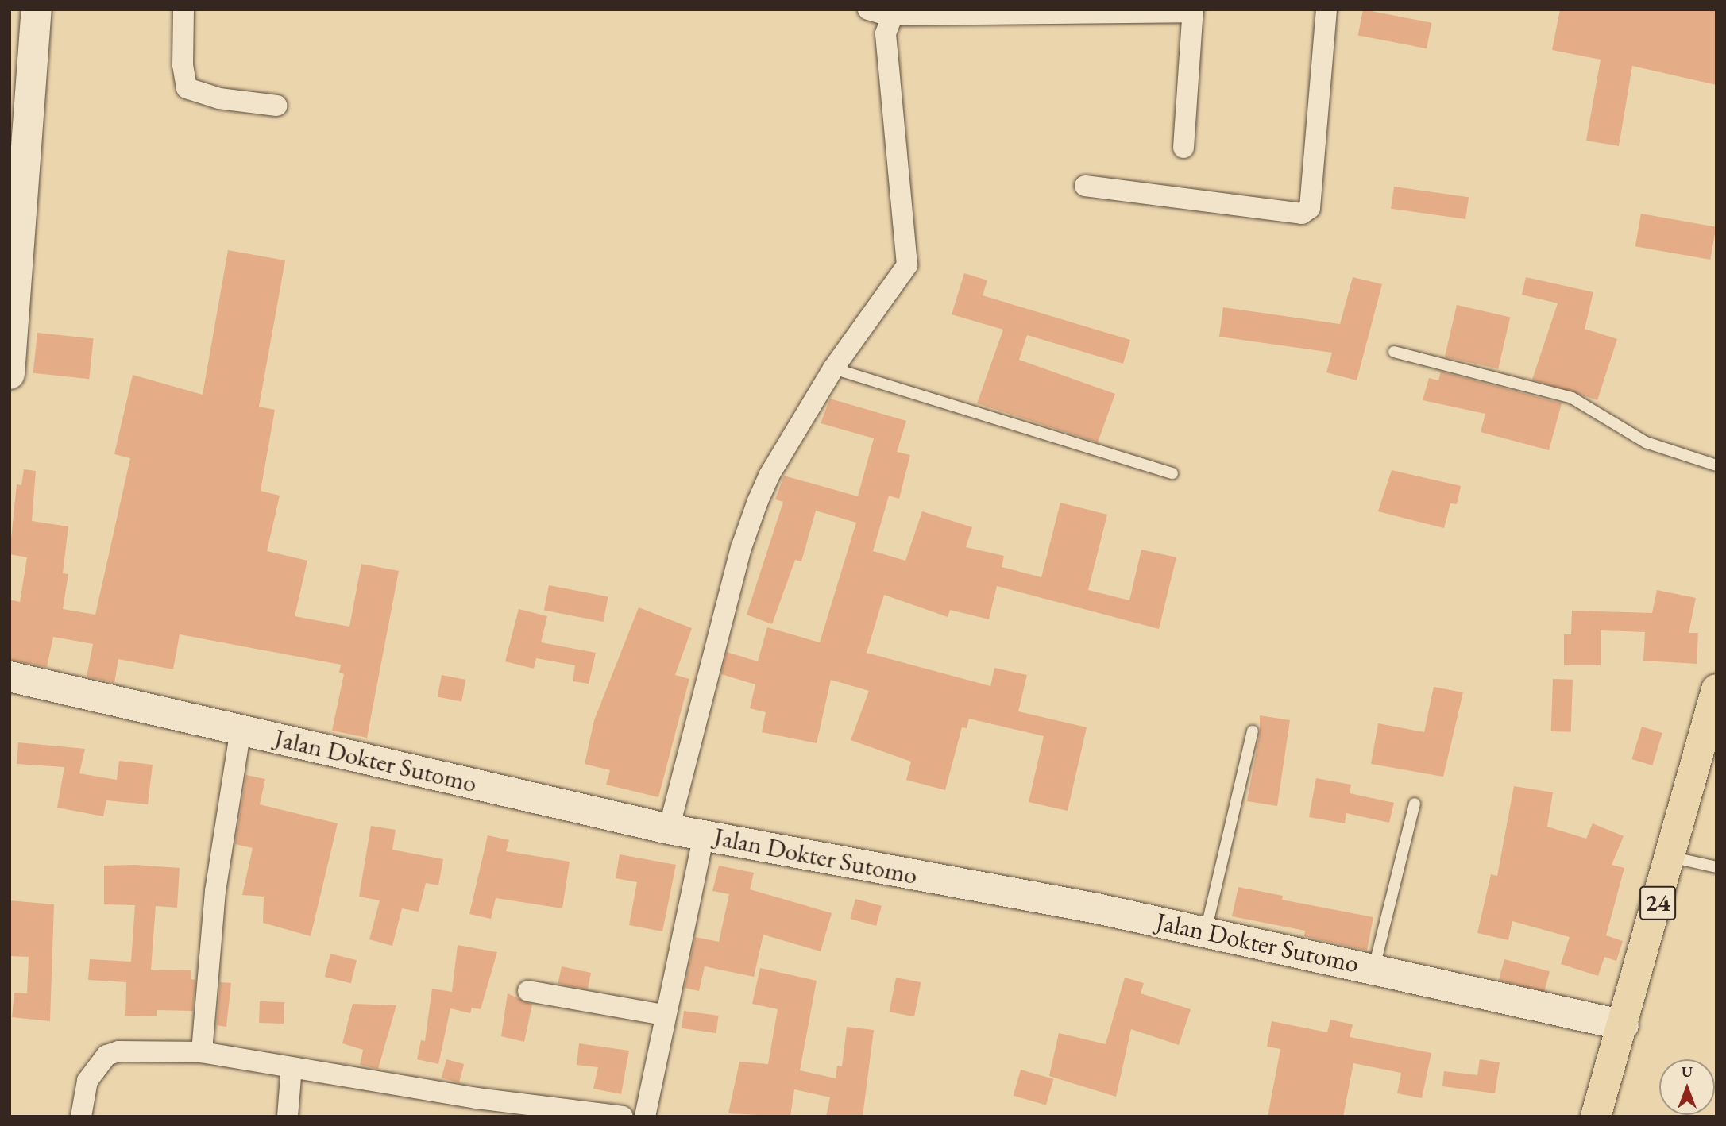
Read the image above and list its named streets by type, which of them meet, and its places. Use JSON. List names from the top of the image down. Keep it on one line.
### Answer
{"streets":{"highway":["24"],"main road":["Jalan Dokter Sutomo"]},"crossings":[["Jalan Dokter Sutomo","24"]],"north":"top"}
